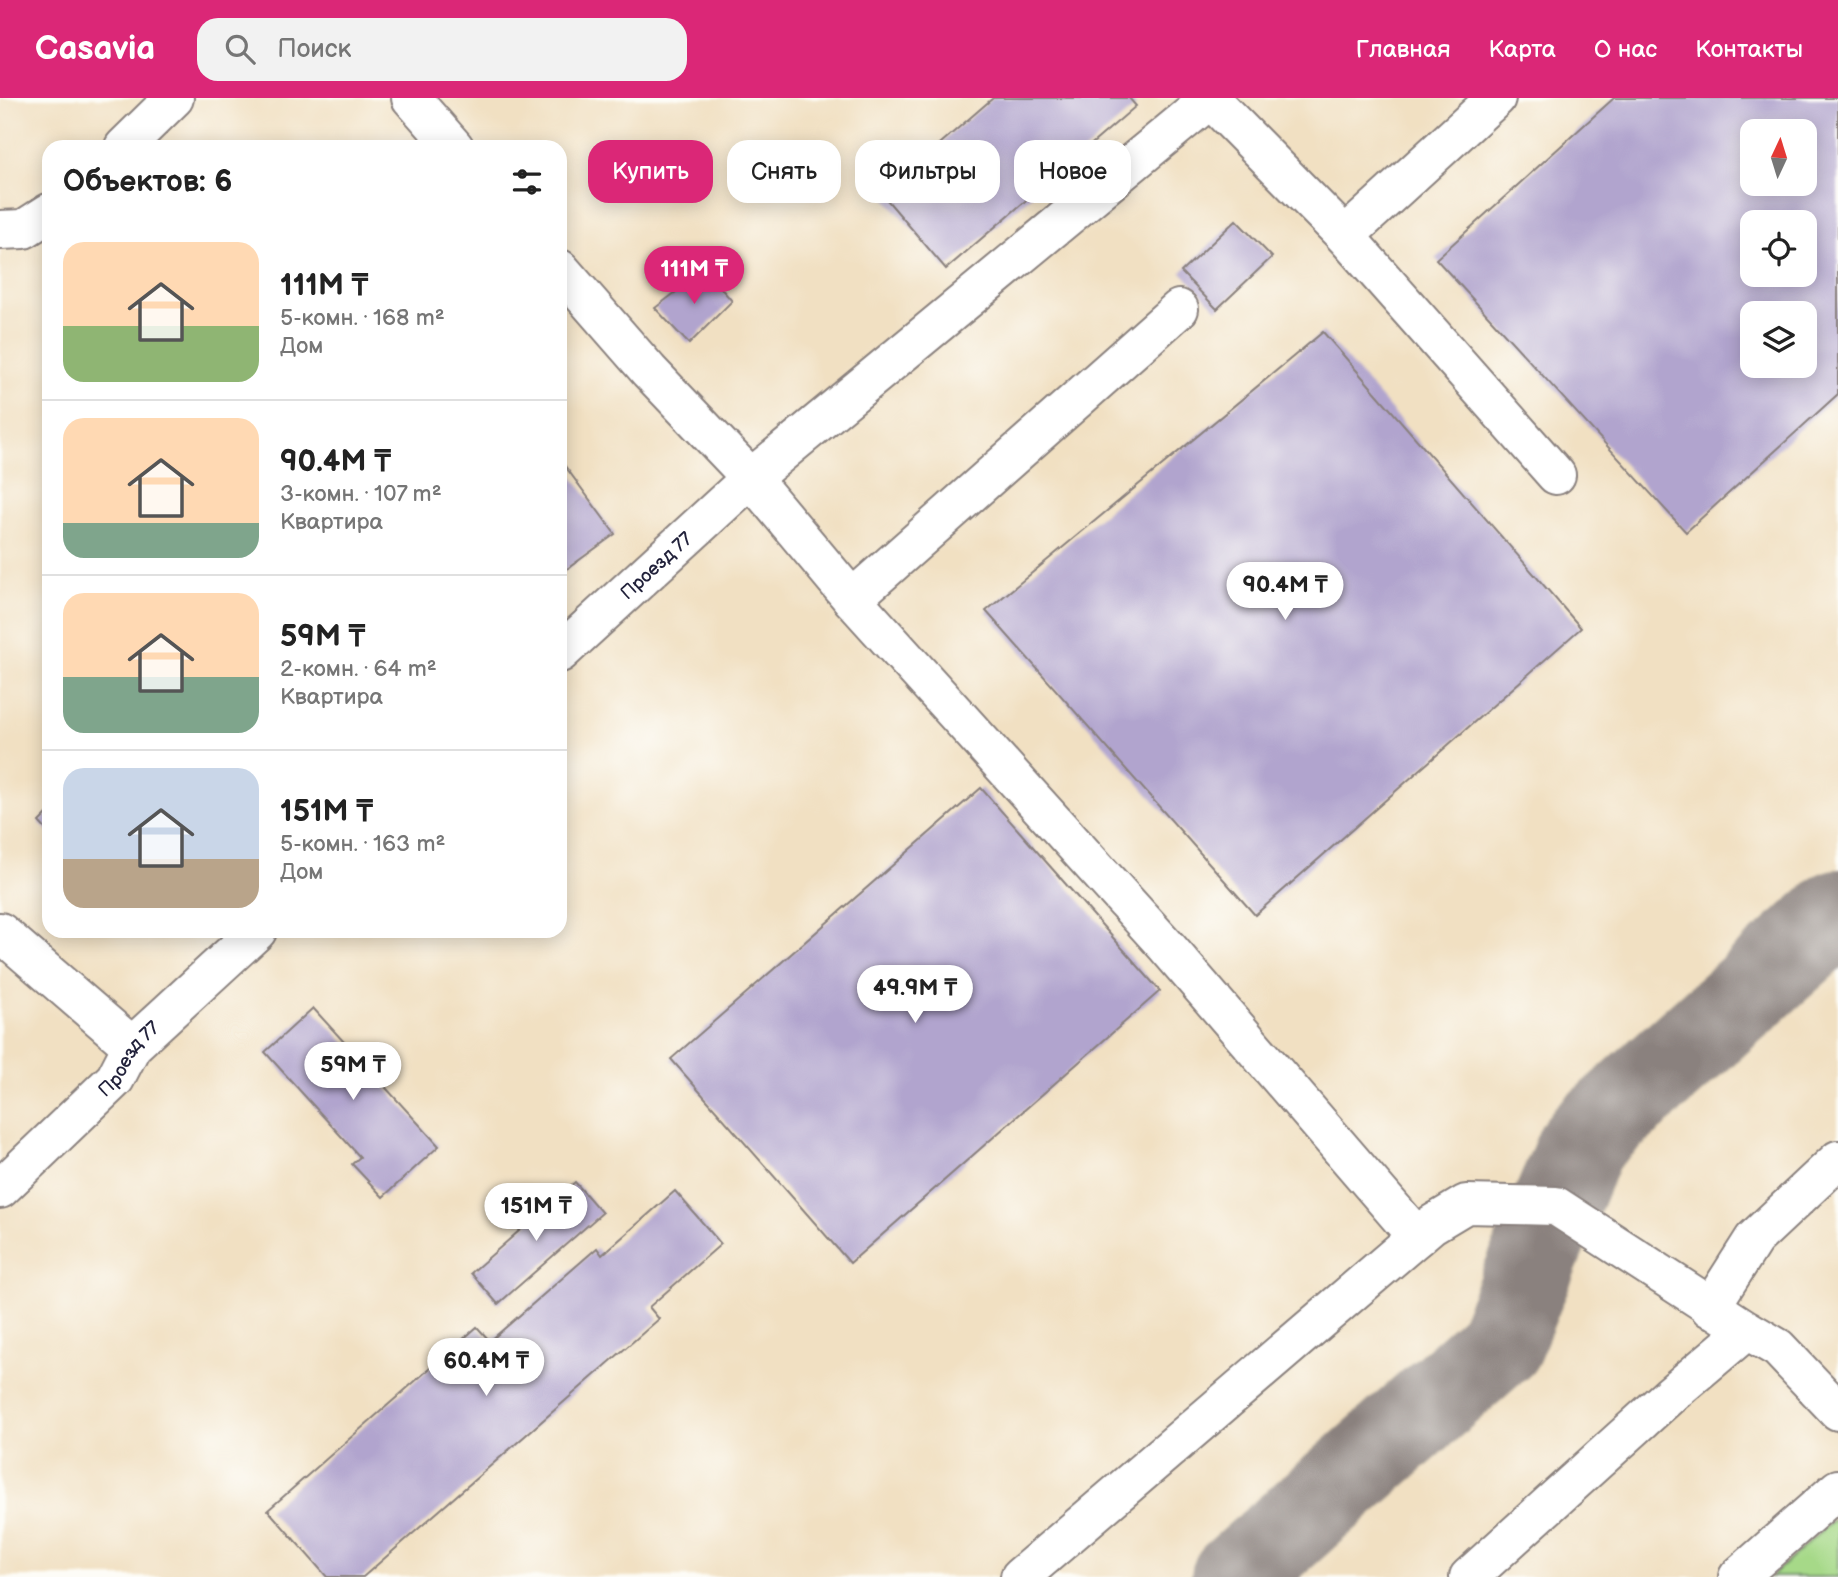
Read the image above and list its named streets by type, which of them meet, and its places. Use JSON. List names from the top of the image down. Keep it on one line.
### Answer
{"streets":{"lane":["Проезд 77"]},"north":"top","page":{"header":"Casavia","search":"Поиск","nav":["Главная","Карта","О нас","Контакты"],"chip":["Купить","Снять","Фильтры","Новое"],"heading":"Объектов: 6","list":[{"name":"111M ₸","note":"5-комн. · 168 m² · Дом"},{"name":"90.4M ₸","note":"3-комн. · 107 m² · Квартира"},{"name":"59M ₸","note":"2-комн. · 64 m² · Квартира"},{"name":"151M ₸","note":"5-комн. · 163 m² · Дом"}],"price":["111M ₸","90.4M ₸","49.9M ₸","59M ₸","151M ₸","60.4M ₸"]}}
